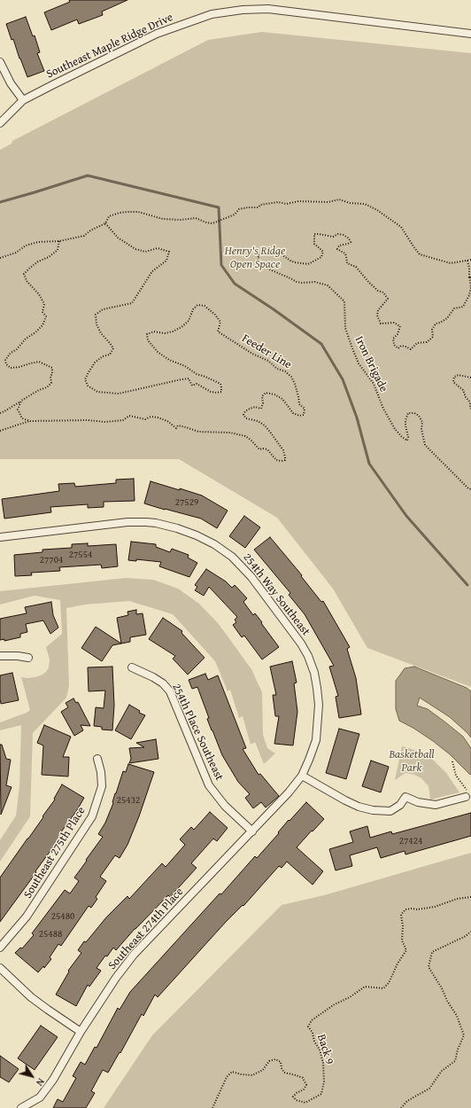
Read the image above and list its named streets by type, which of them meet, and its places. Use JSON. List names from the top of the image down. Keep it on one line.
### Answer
{"streets":{"street":["Southeast Maple Ridge Drive","254th Way Southeast","254th Place Southeast","Southeast 275th Place","Southeast 274th Place"],"path":["Feeder Line","Iron Brigade","Back 9"]},"crossings":[["254th Way Southeast","Southeast 274th Place"],["254th Place Southeast","Southeast 274th Place"]],"parks":["Henry's Ridge Open Space","Basketball Park"],"house_numbers":["27529","27554","27704","25432","27424","25480","25488"],"north":"bottom right"}
